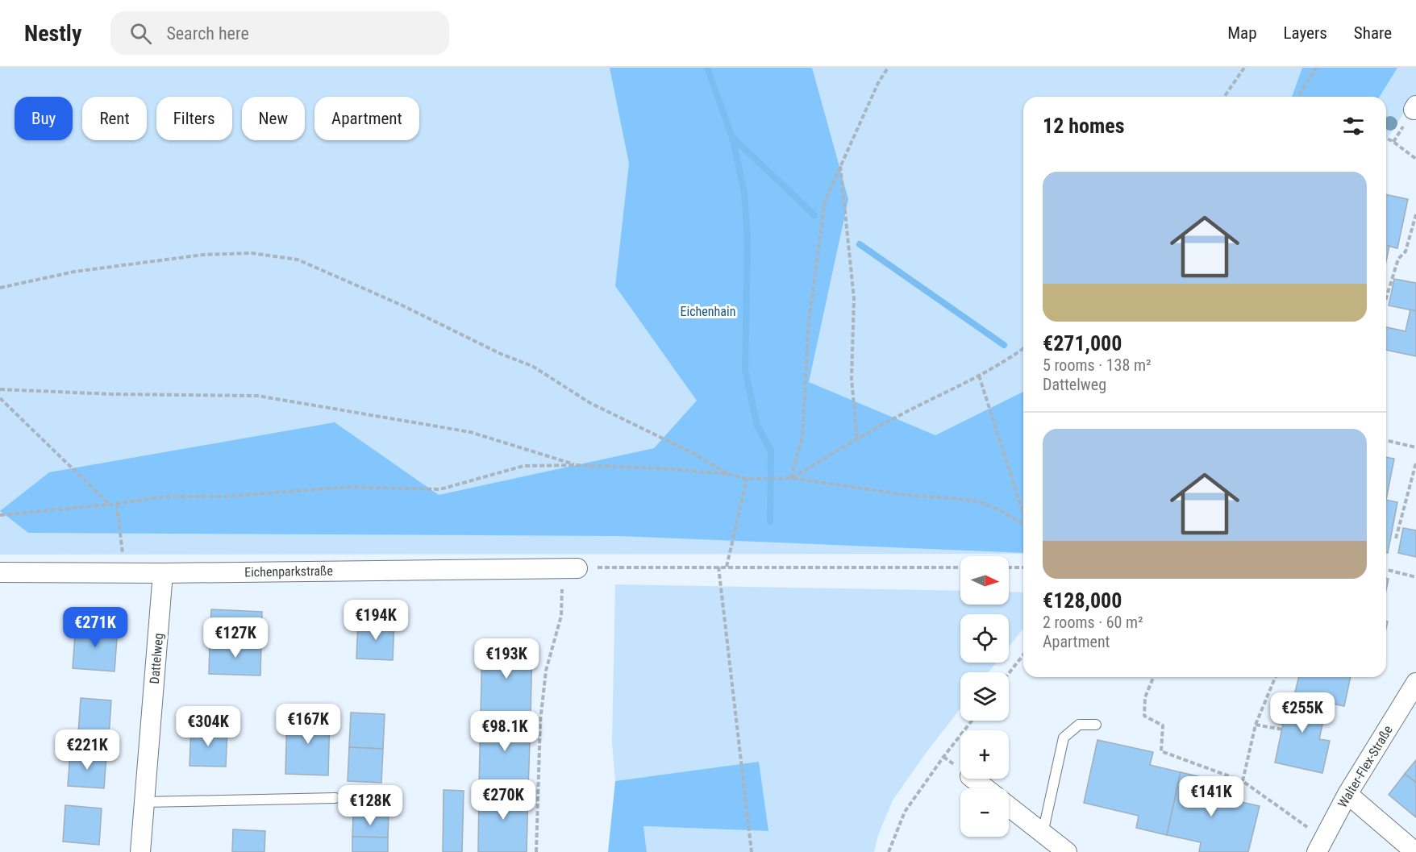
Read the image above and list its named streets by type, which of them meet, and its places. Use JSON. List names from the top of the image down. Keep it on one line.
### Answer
{"streets":{"street":["Eichenparkstraße","Dattelweg","Walter-Flex-Straße"]},"crossings":[["Eichenparkstraße","Dattelweg"]],"parks":["Eichenhain"],"north":"right","page":{"header":"Nestly","search":"Search here","nav":["Map","Layers","Share"],"chip":["Buy","Rent","Filters","New","Apartment"],"heading":"12 homes","list":[{"name":"€271,000","note":"5 rooms · 138 m² · Dattelweg"},{"name":"€128,000","note":"2 rooms · 60 m² · Apartment"}],"map_buttons":["+","−"],"price":["€194K","€271K","€127K","€193K","€255K","€167K","€304K","€98.1K","€221K","€141K","€270K","€128K"]}}
